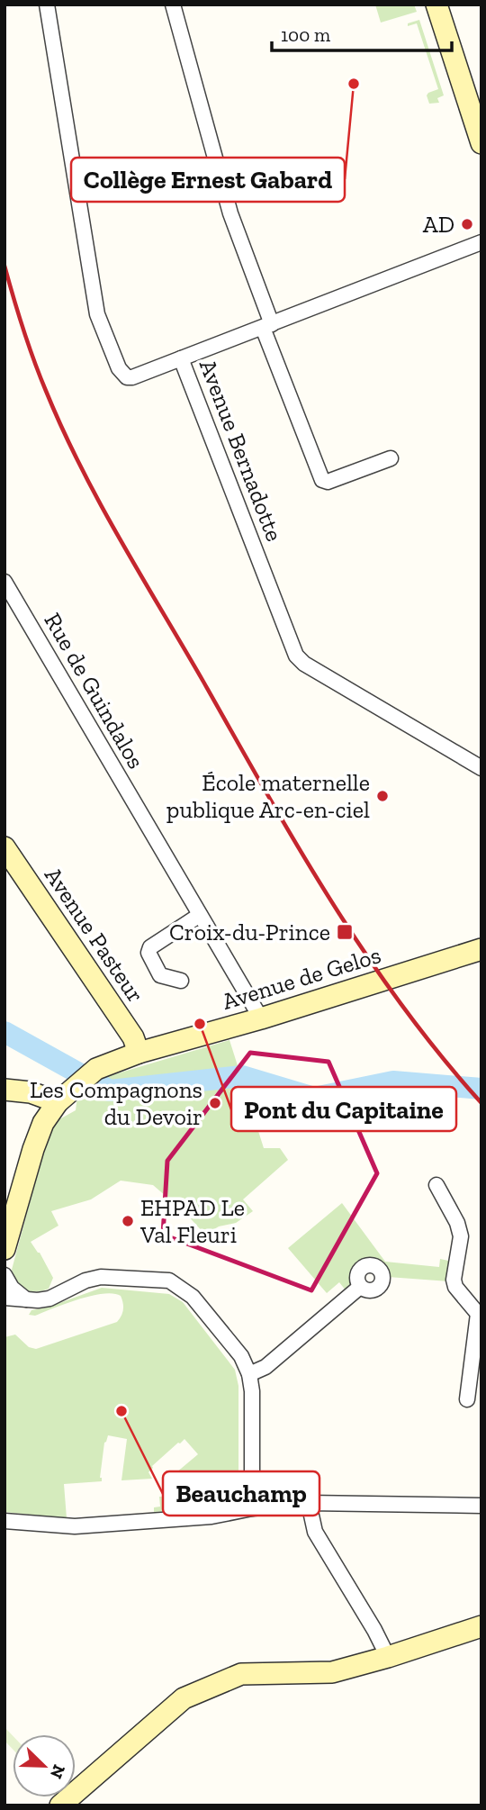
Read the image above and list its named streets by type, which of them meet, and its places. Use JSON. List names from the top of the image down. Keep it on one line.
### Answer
{"streets":{"street":["Avenue Bernadotte","Rue de Guindalos","Avenue Pasteur","Avenue de Gelos"]},"crossings":[["Rue de Guindalos","Avenue de Gelos"],["Avenue Pasteur","Avenue de Gelos"]],"places":{"other":["Collège Ernest Gabard","AD","École maternelle publique Arc-en-ciel","Pont du Capitaine","Les Compagnons du Devoir","EHPAD Le Val Fleuri","Beauchamp"],"transit":["Croix-du-Prince"]},"scale_bar":"100 m","north":"bottom right"}
